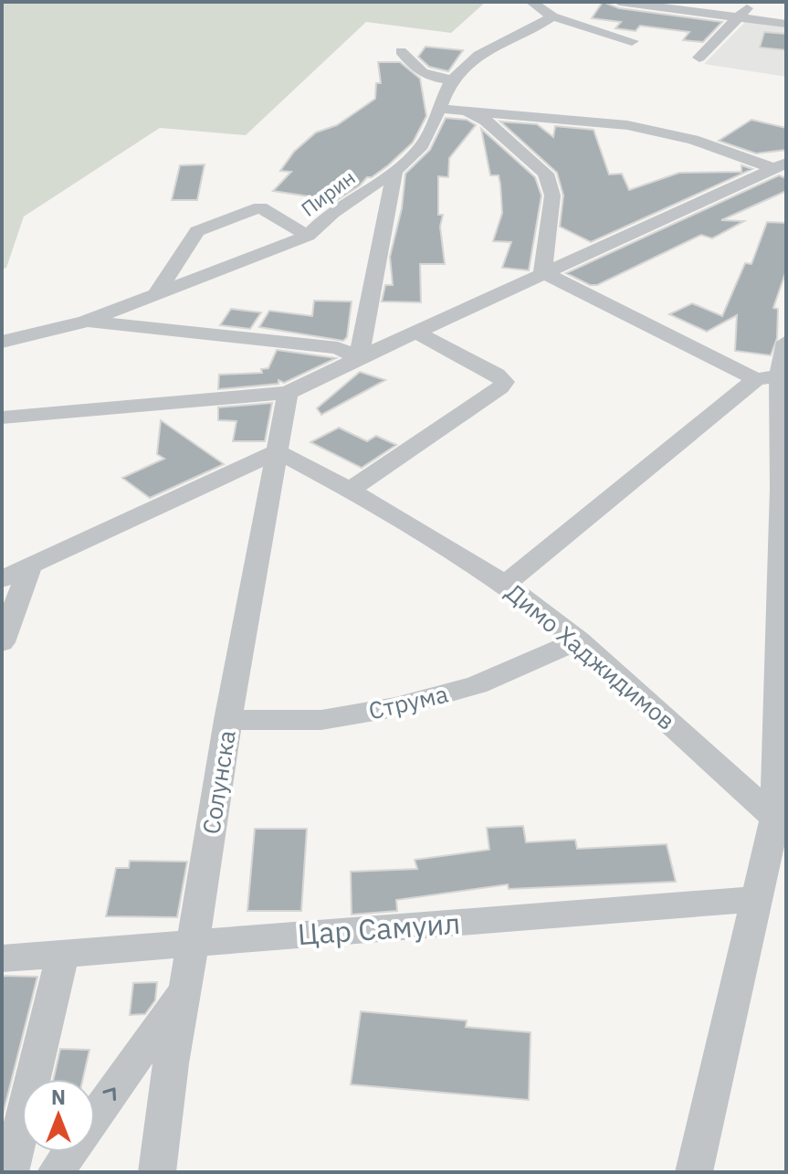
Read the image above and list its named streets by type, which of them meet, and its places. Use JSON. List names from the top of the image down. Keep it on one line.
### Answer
{"streets":{"street":["Пирин","Димо Хаджидимов","Струма","Солунска","Цар Самуил"]},"crossings":[["Димо Хаджидимов","Струма"],["Димо Хаджидимов","Солунска"],["Струма","Солунска"],["Солунска","Цар Самуил"]],"north":"top"}
